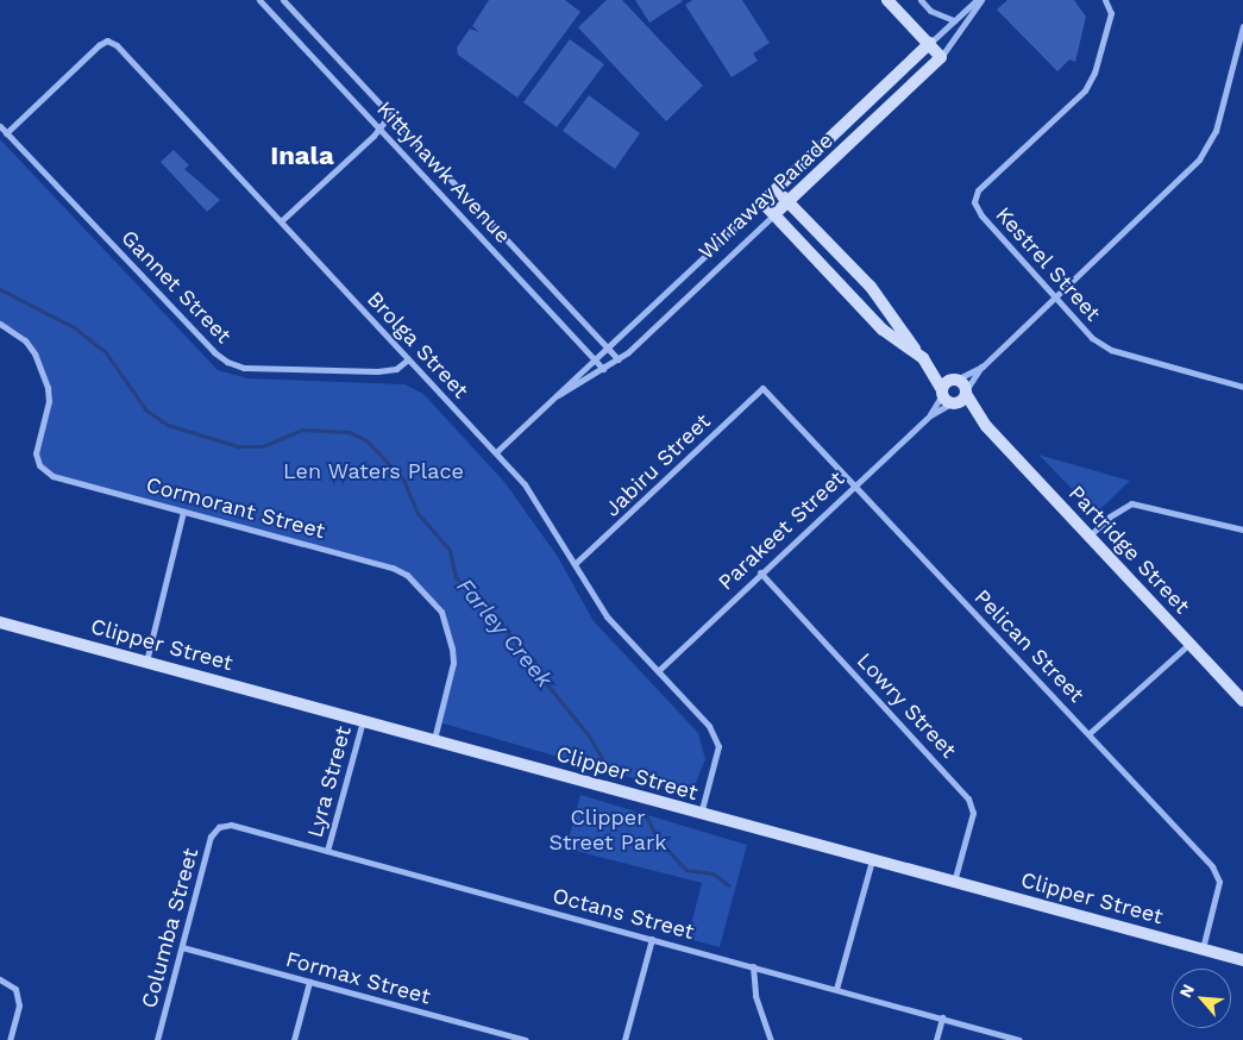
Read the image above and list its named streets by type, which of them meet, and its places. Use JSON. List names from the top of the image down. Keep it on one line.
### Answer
{"streets":{"street":["Kittyhawk Avenue","Wirraway Parade","Kestrel Street","Gannet Street","Brolga Street","Jabiru Street","Cormorant Street","Parakeet Street","Partridge Street","Clipper Street","Pelican Street","Lowry Street","Lyra Street","Octans Street","Columba Street","Formax Street"]},"crossings":[["Kittyhawk Avenue","Wirraway Parade"],["Wirraway Parade","Brolga Street"],["Wirraway Parade","Partridge Street"],["Gannet Street","Brolga Street"],["Brolga Street","Jabiru Street"],["Brolga Street","Parakeet Street"],["Brolga Street","Clipper Street"],["Jabiru Street","Pelican Street"],["Cormorant Street","Clipper Street"],["Parakeet Street","Partridge Street"],["Parakeet Street","Pelican Street"],["Parakeet Street","Lowry Street"],["Clipper Street","Pelican Street"],["Clipper Street","Lowry Street"],["Clipper Street","Lyra Street"],["Lyra Street","Octans Street"],["Octans Street","Columba Street"],["Columba Street","Formax Street"]],"districts":["Inala"],"water":["Farley Creek"],"parks":["Len Waters Place","Clipper Street Park"],"north":"top left"}
